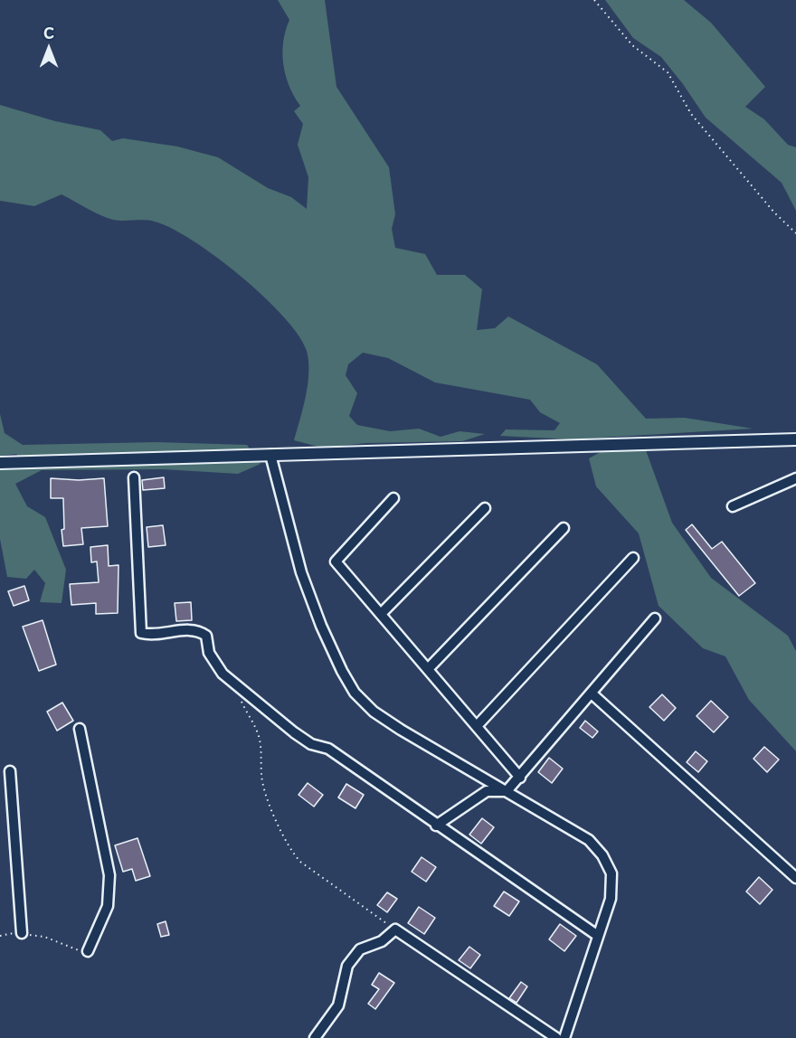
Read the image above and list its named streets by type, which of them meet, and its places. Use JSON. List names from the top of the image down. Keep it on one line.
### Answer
{"north":"top"}
